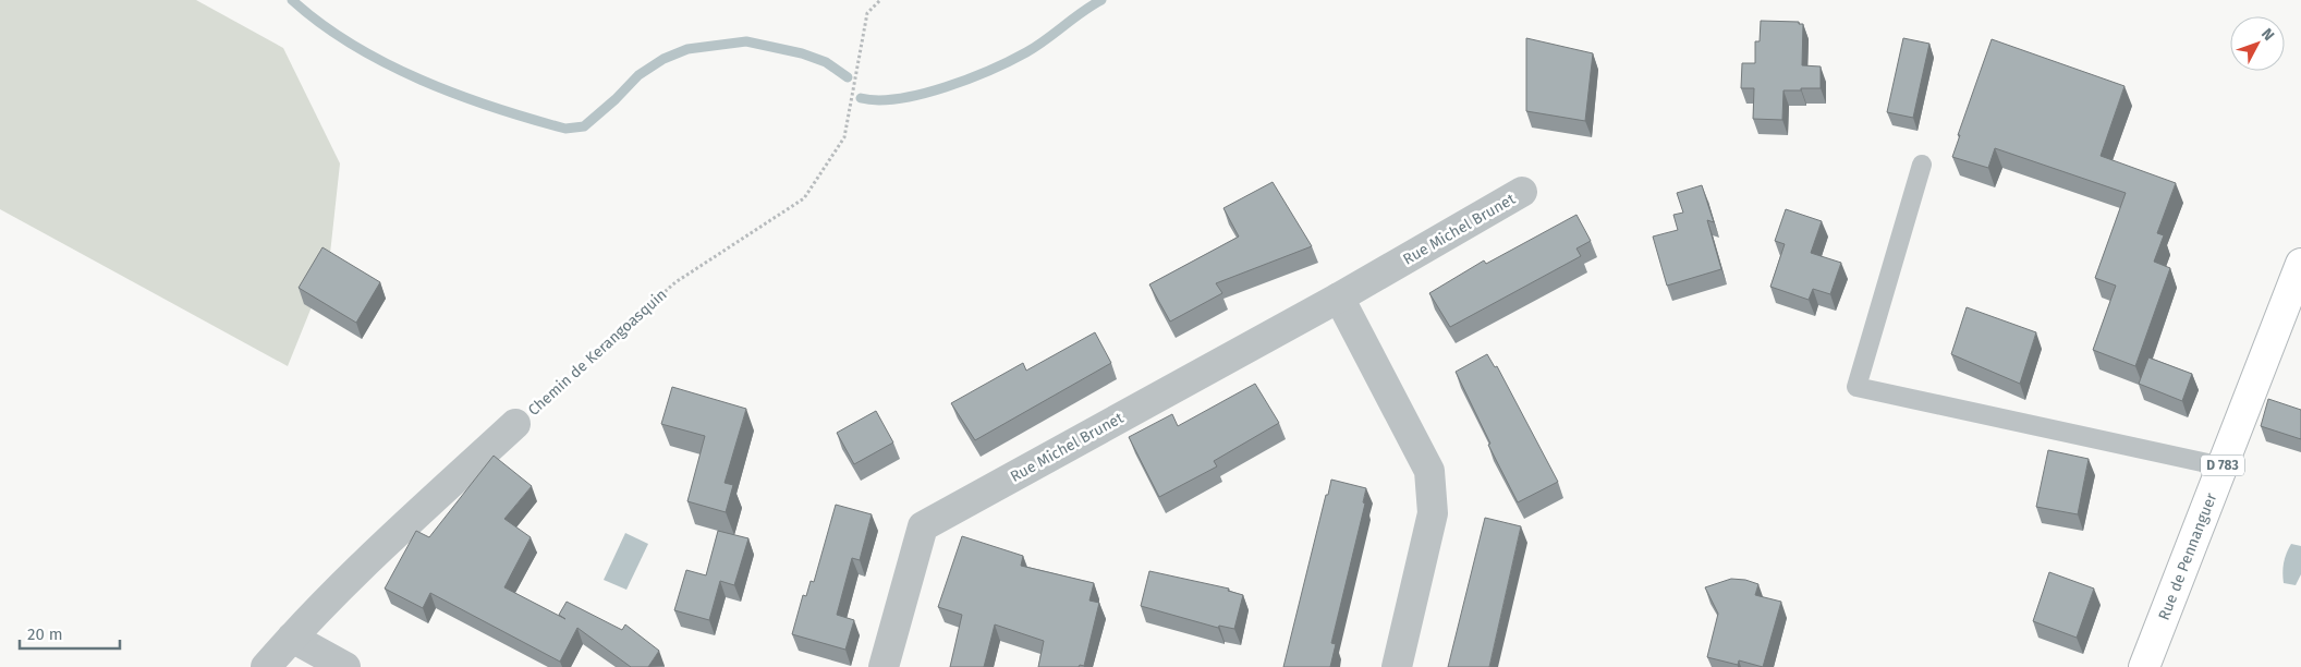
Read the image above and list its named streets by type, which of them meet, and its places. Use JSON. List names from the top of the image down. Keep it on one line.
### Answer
{"streets":{"main road":["D 783","Rue de Pennanguer"],"street":["Rue Michel Brunet","Chemin de Kerangoasquin"]},"scale_bar":"20 m","north":"top right"}
